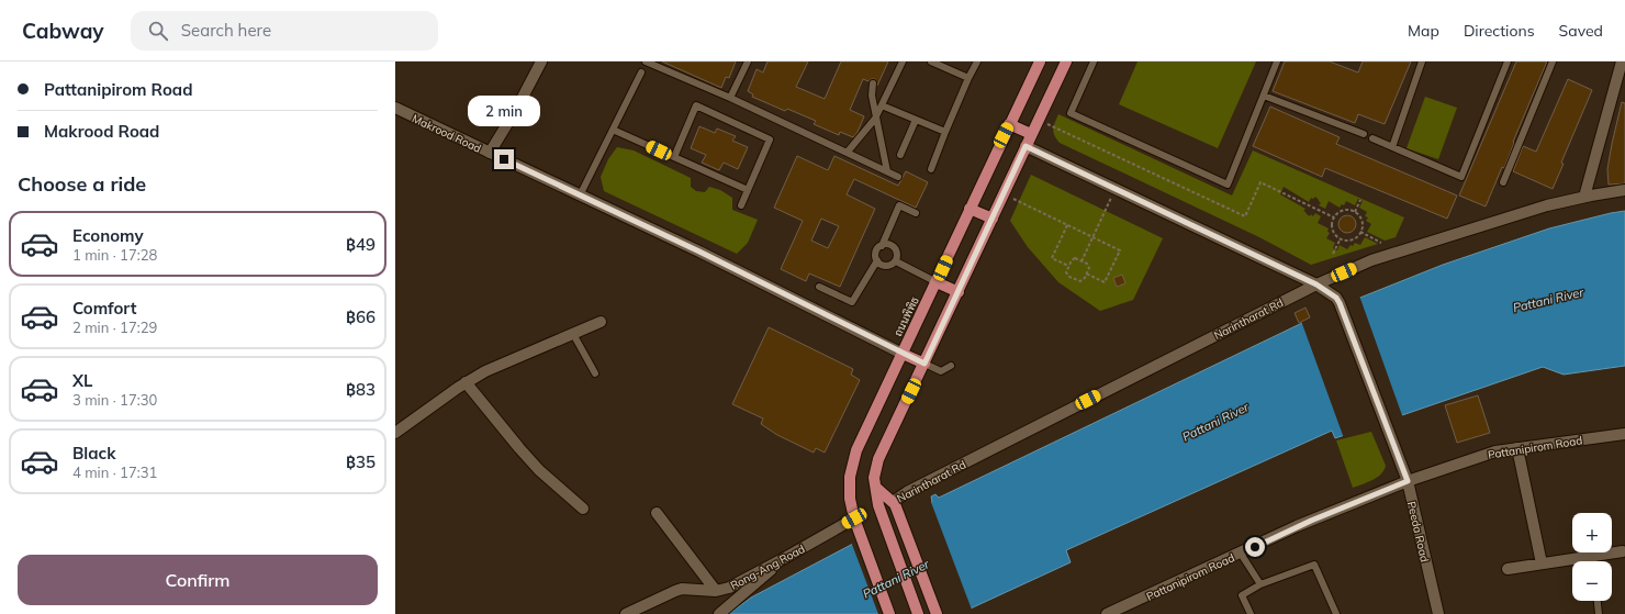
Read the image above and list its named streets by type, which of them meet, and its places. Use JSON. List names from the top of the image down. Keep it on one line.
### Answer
{"streets":{"main road":["ถนนพิพิธ"],"street":["Makrood Road","Narintharat Rd","Pattanipirom Road","Peeda Road","Rong-Ang Road"]},"crossings":[["Makrood Road","ถนนพิพิธ"],["ถนนพิพิธ","Rong-Ang Road"],["Narintharat Rd","Peeda Road"],["Pattanipirom Road","Peeda Road"]],"water":["Pattani River"],"page":{"header":"Cabway","search":"Search here","nav":["Map","Directions","Saved"],"banner":["Pattanipirom Road","Makrood Road"],"bubble":"2 min","heading":"Choose a ride","list":[{"name":"Economy","note":"1 min · 17:28","value":"฿49"},{"name":"Comfort","note":"2 min · 17:29","value":"฿66"},{"name":"XL","note":"3 min · 17:30","value":"฿83"},{"name":"Black","note":"4 min · 17:31","value":"฿35"}],"map_buttons":["+","−"],"buttons":"Confirm"}}
